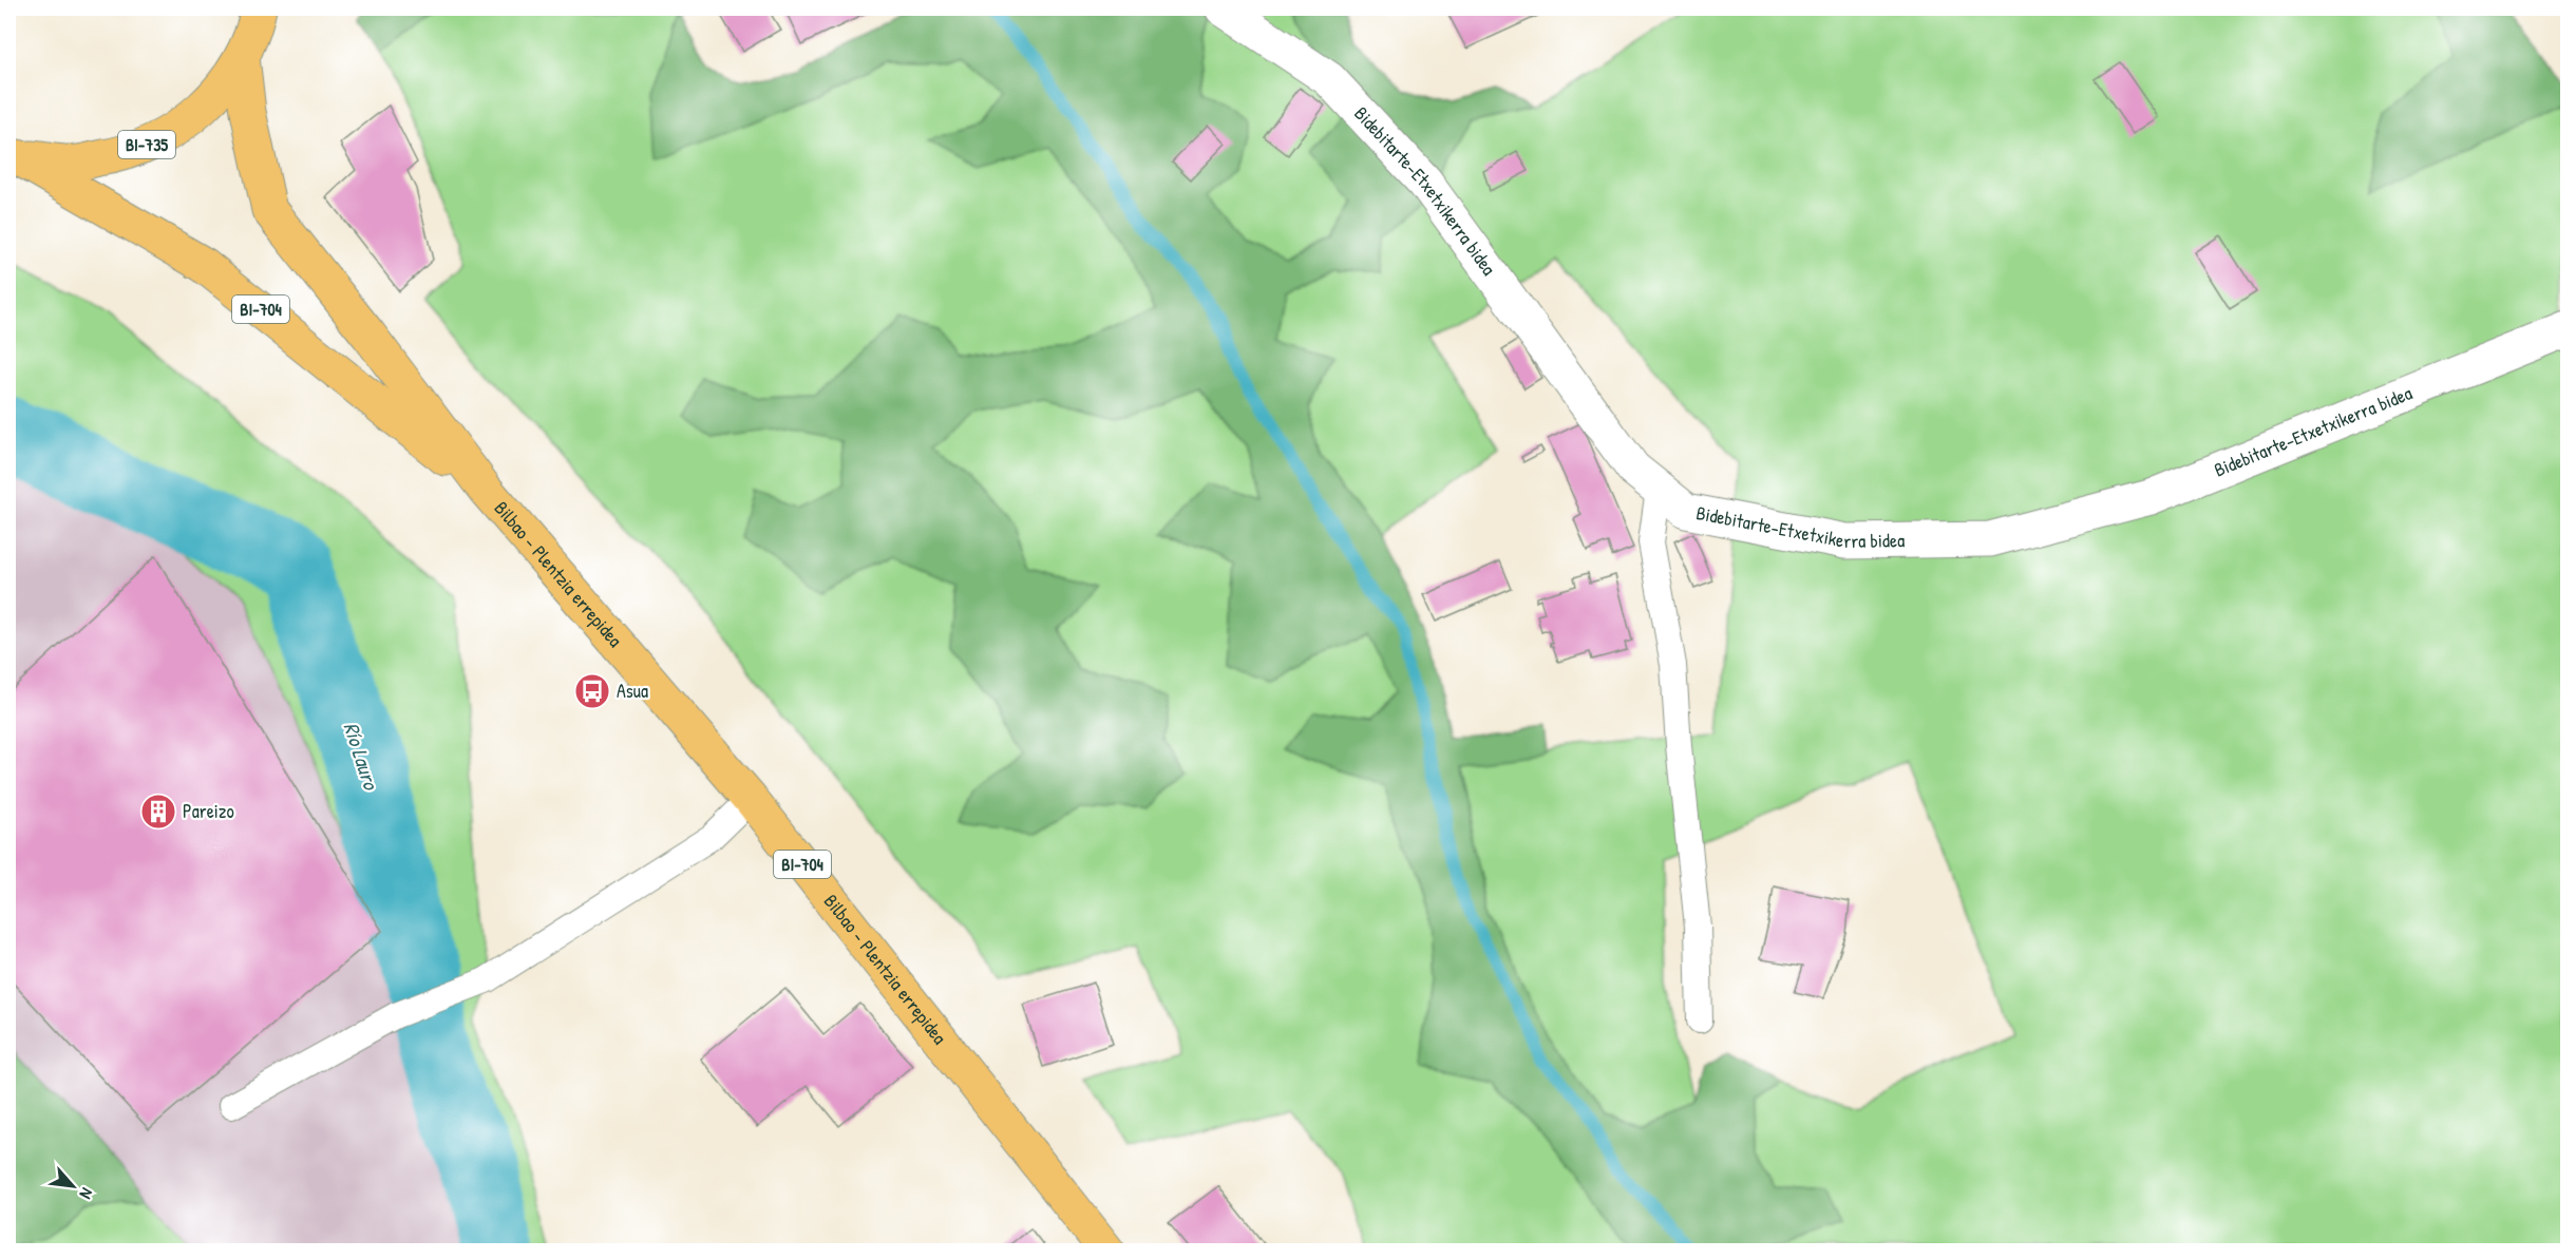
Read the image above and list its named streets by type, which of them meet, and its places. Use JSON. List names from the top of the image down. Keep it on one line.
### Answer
{"streets":{"main road":["BI-735","BI-704","Bilbao - Plentzia errepidea"],"street":["Bidebitarte-Etxetxikerra bidea"]},"crossings":[["BI-735","BI-704"],["BI-704","Bilbao - Plentzia errepidea"]],"water":["Río Lauro"],"places":{"bus stop":["Asua"],"building":["Pareizo"]},"north":"bottom right"}
